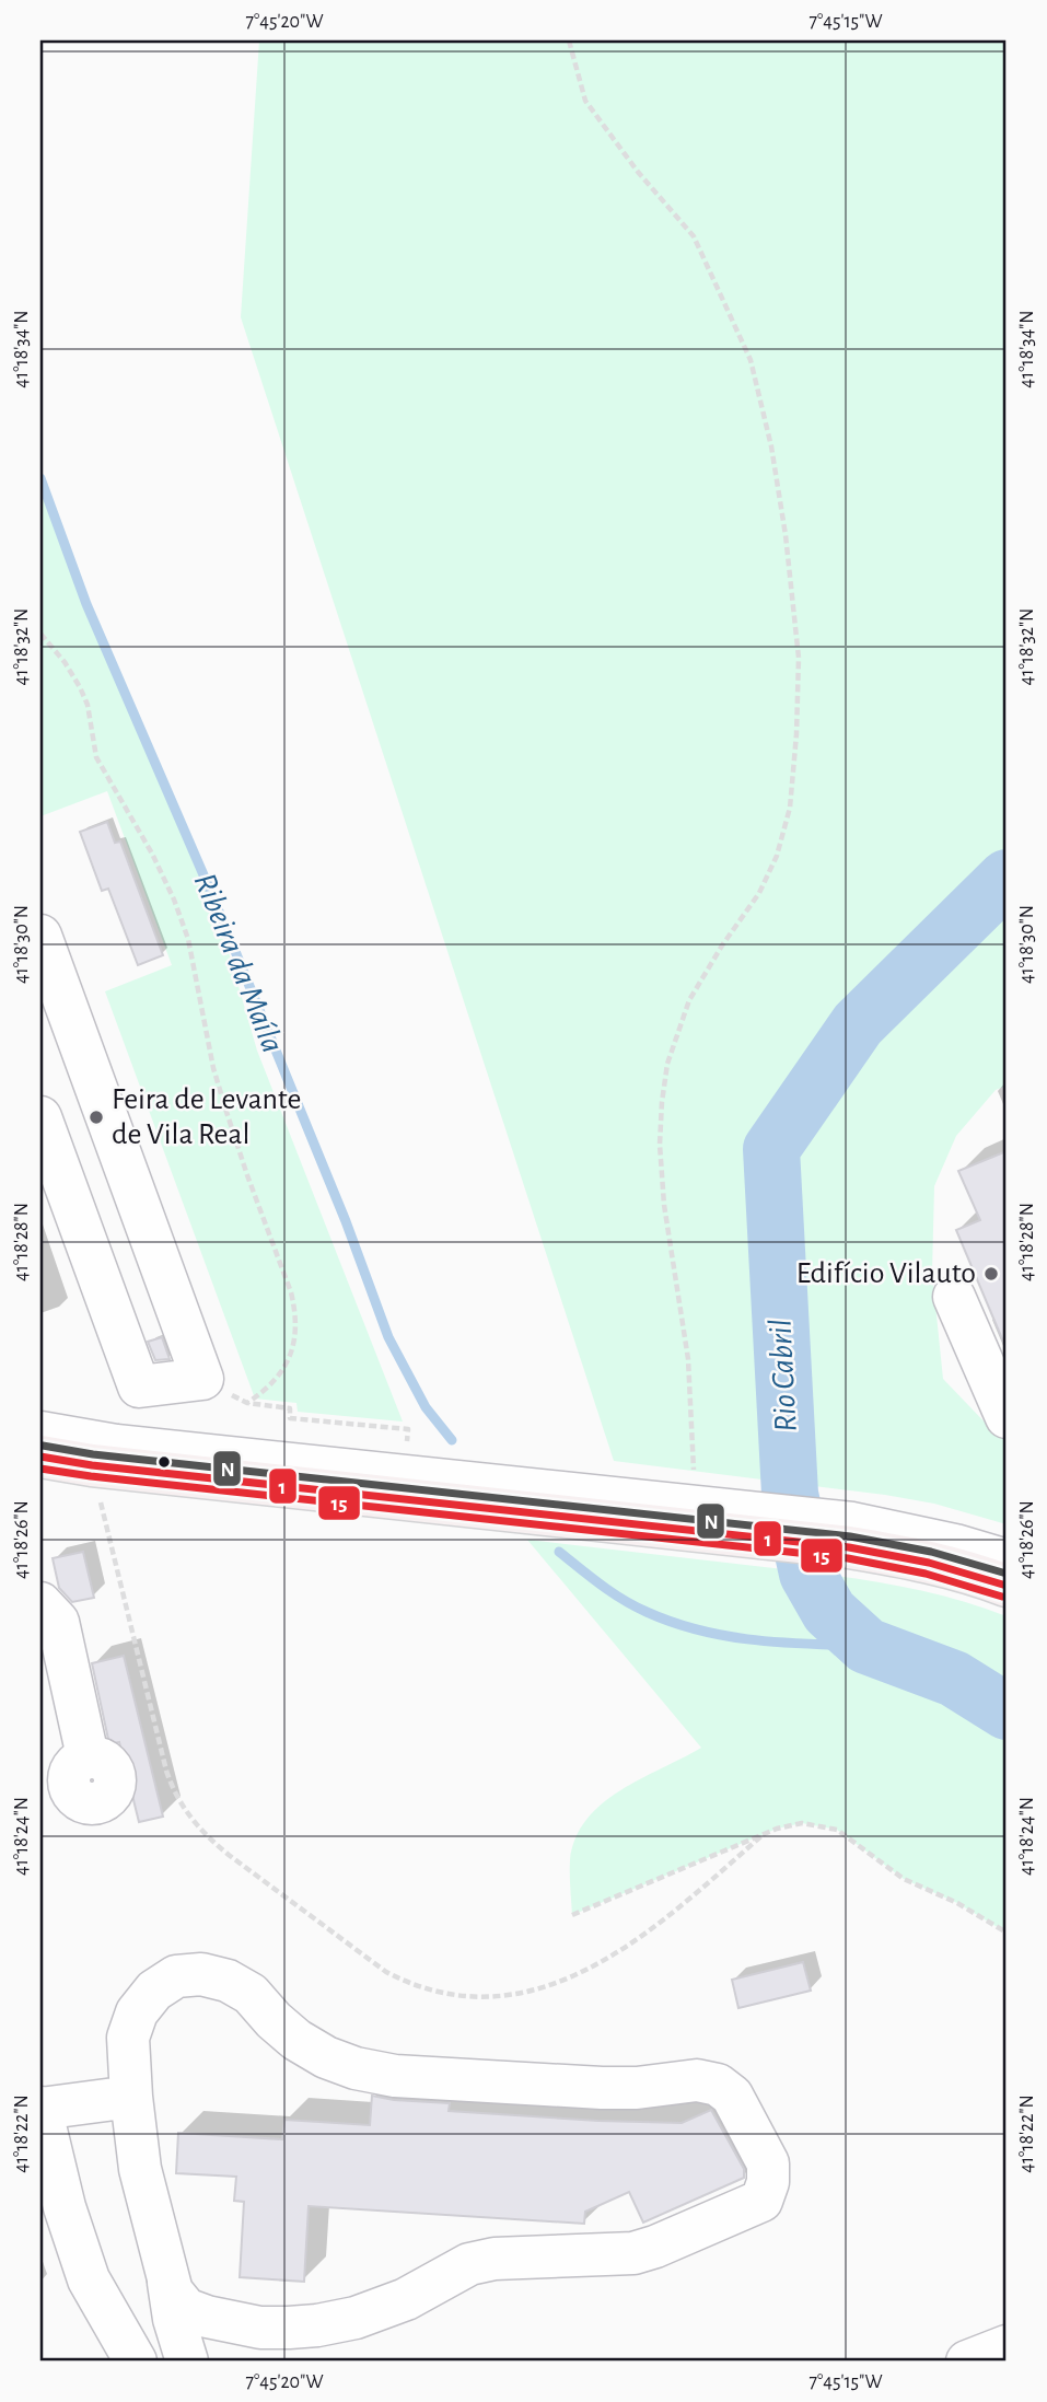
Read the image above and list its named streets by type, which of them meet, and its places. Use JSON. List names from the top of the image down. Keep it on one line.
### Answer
{"water":["Ribeira da Maíla","Rio Cabril"],"places":["Feira de Levante de Vila Real","Edifício Vilauto"],"lines":["transit line N","transit line 1","transit line 15"],"coordinates":["7°45'20\"W","7°45'15\"W","41°18'34\"N","41°18'32\"N","41°18'30\"N","41°18'28\"N","41°18'26\"N","41°18'24\"N","41°18'22\"N"]}
